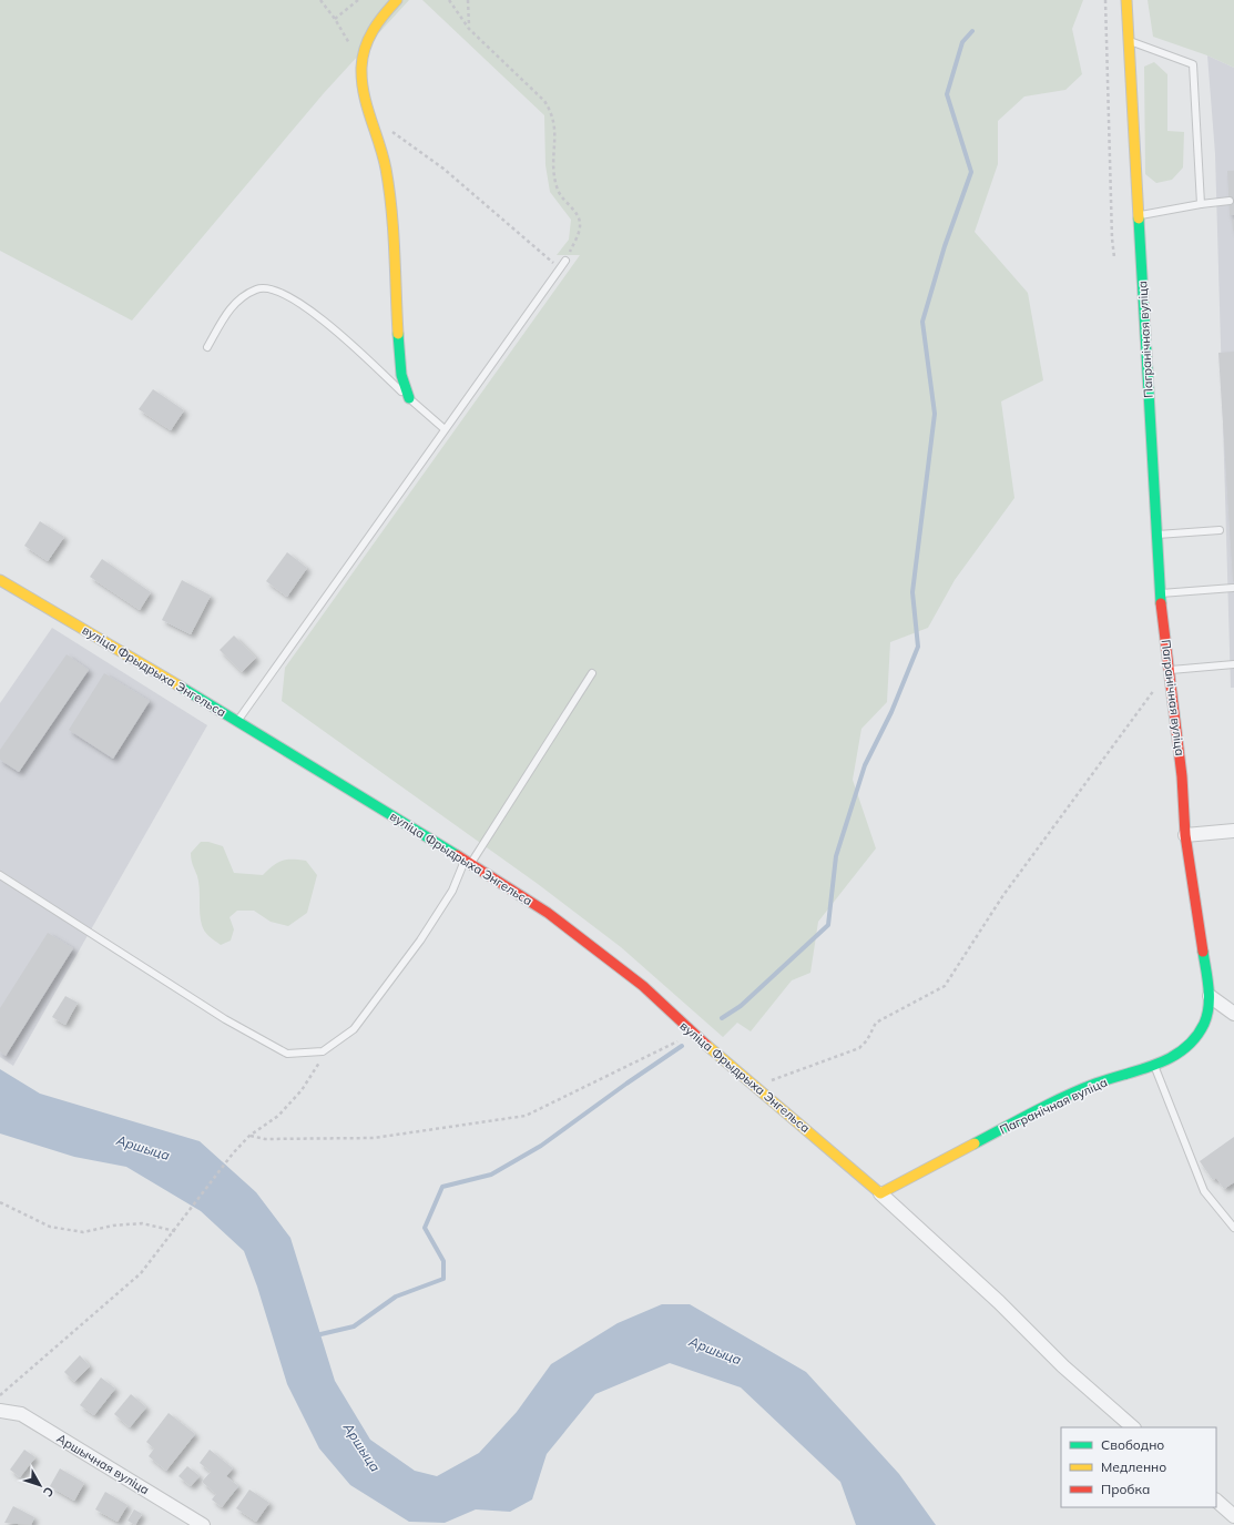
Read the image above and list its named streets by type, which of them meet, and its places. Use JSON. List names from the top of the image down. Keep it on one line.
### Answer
{"streets":{"street":["Пагранічная вуліца","вуліца Фрыдрыха Энгельса","Аршычная вуліца"]},"crossings":[["Пагранічная вуліца","вуліца Фрыдрыха Энгельса"]],"water":["Аршыца"],"legend":["Свободно","Медленно","Пробка"],"north":"bottom right"}
